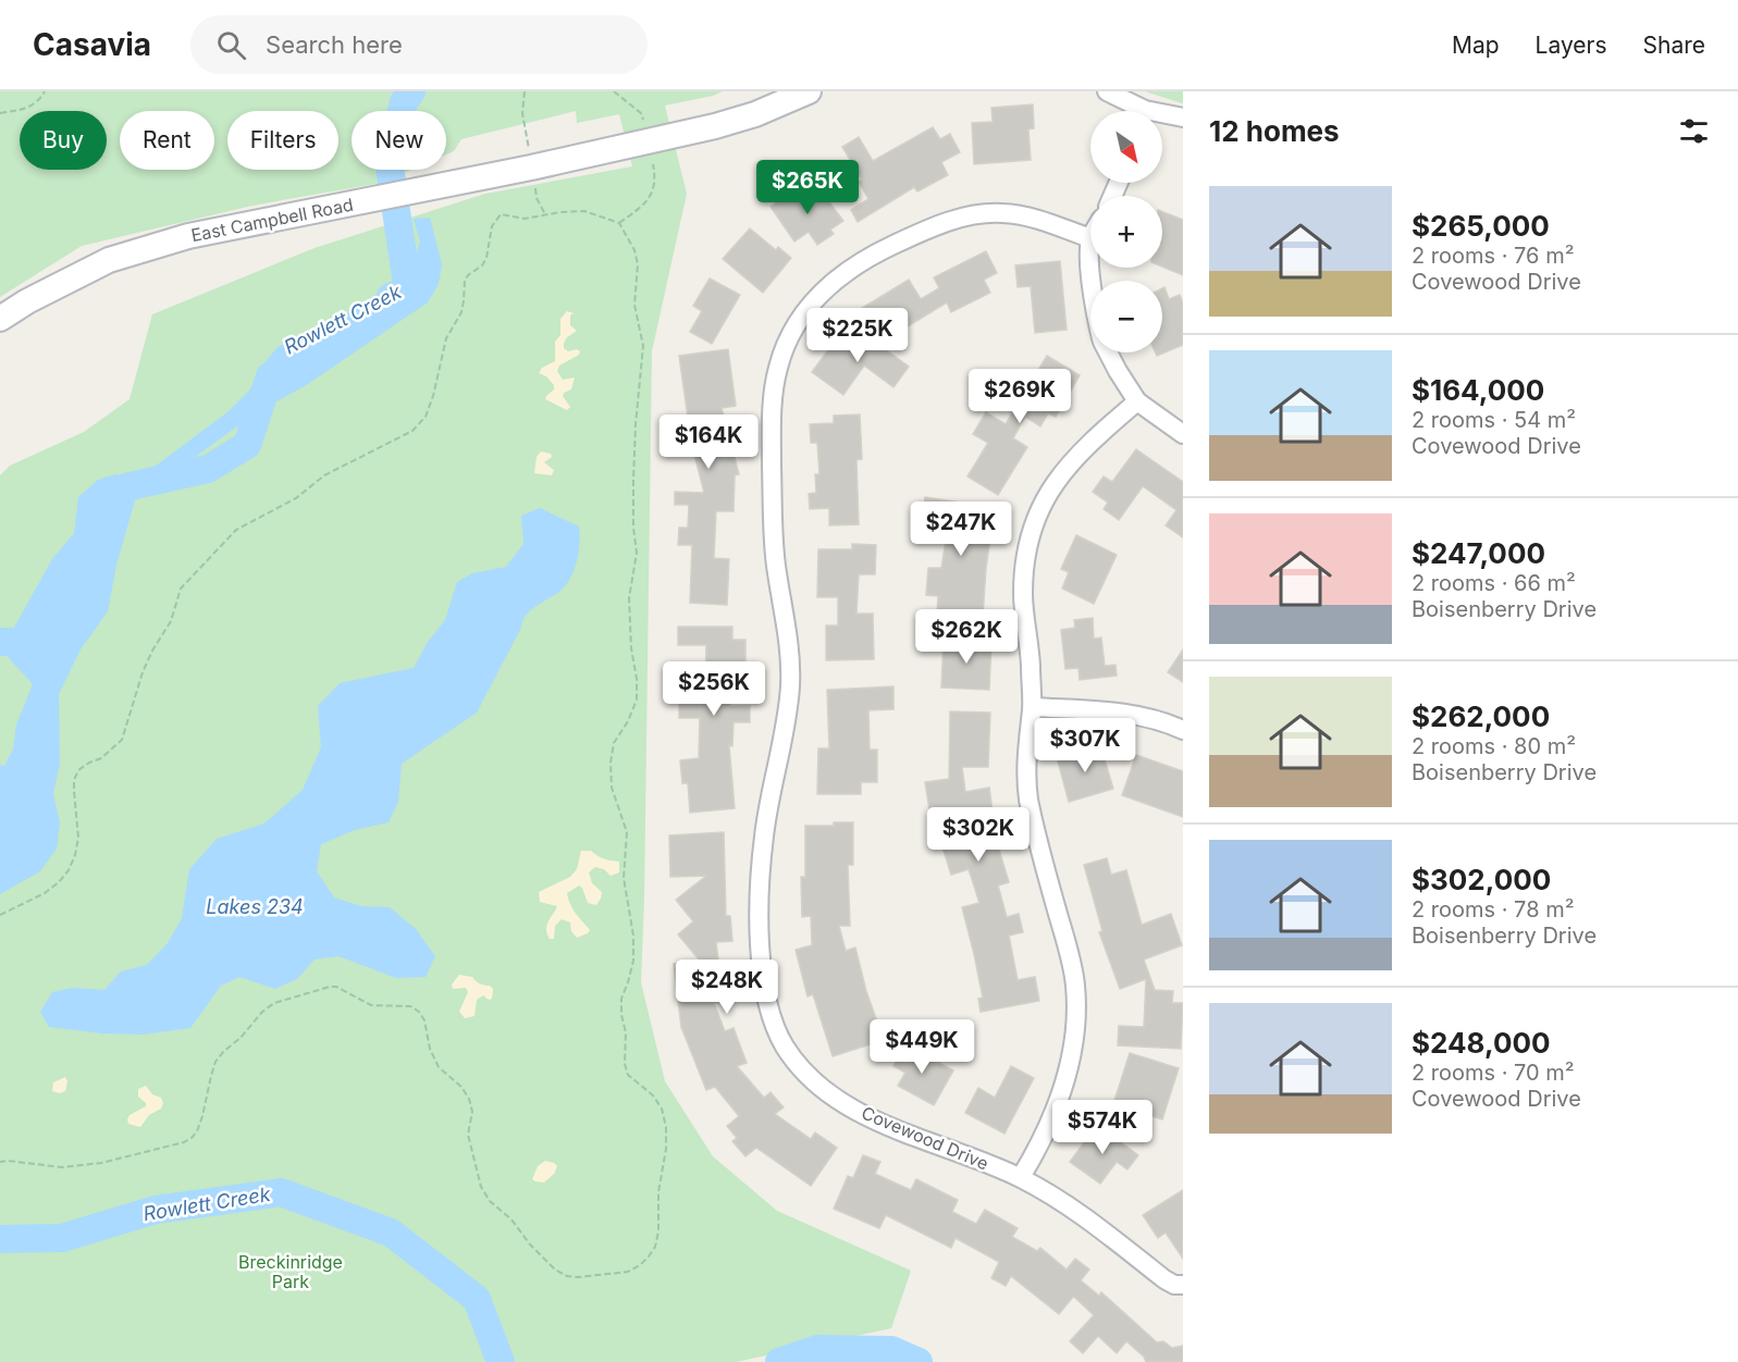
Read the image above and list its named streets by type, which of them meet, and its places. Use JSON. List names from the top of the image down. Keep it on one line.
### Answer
{"streets":{"main road":["East Campbell Road"],"street":["Covewood Drive"]},"water":["Rowlett Creek","Lakes 234"],"parks":["Breckinridge Park"],"north":"bottom right","page":{"header":"Casavia","search":"Search here","nav":["Map","Layers","Share"],"heading":"12 homes","map_buttons":["+","−"],"chip":["Buy","Rent","Filters","New"],"price":["$265K","$225K","$269K","$164K","$247K","$262K","$256K","$307K","$302K","$248K","$449K","$574K"],"list":[{"name":"$265,000","note":"2 rooms · 76 m² · Covewood Drive"},{"name":"$164,000","note":"2 rooms · 54 m² · Covewood Drive"},{"name":"$247,000","note":"2 rooms · 66 m² · Boisenberry Drive"},{"name":"$262,000","note":"2 rooms · 80 m² · Boisenberry Drive"},{"name":"$302,000","note":"2 rooms · 78 m² · Boisenberry Drive"},{"name":"$248,000","note":"2 rooms · 70 m² · Covewood Drive"}]}}
